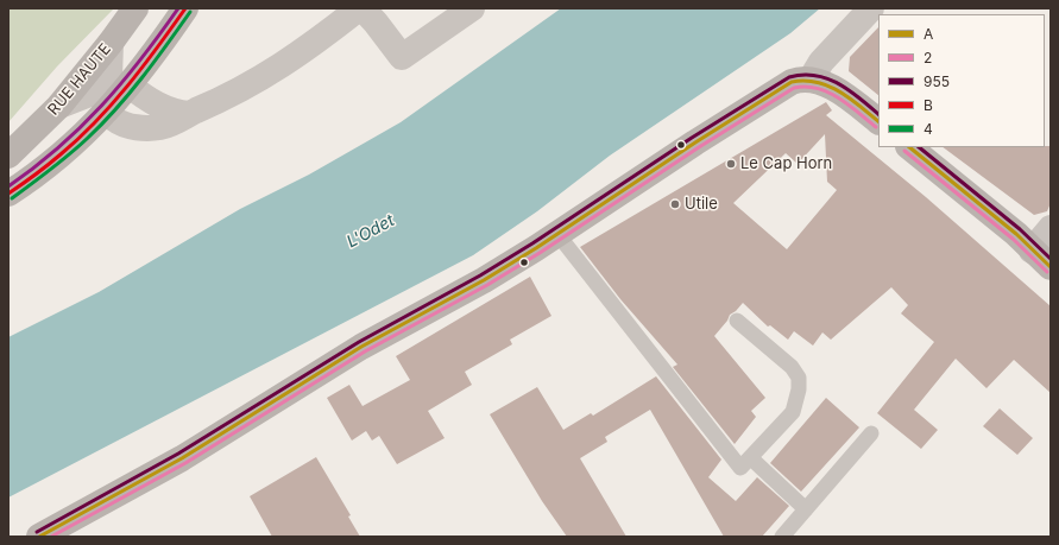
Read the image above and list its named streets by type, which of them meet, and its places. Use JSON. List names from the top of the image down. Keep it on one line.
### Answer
{"streets":{"main road":["RUE HAUTE"]},"water":["L'Odet"],"places":["Le Cap Horn","Utile"],"lines":["transit line B","transit line 4","transit line 955","transit line A","transit line 2"],"legend":["A","2","955","B","4"]}
